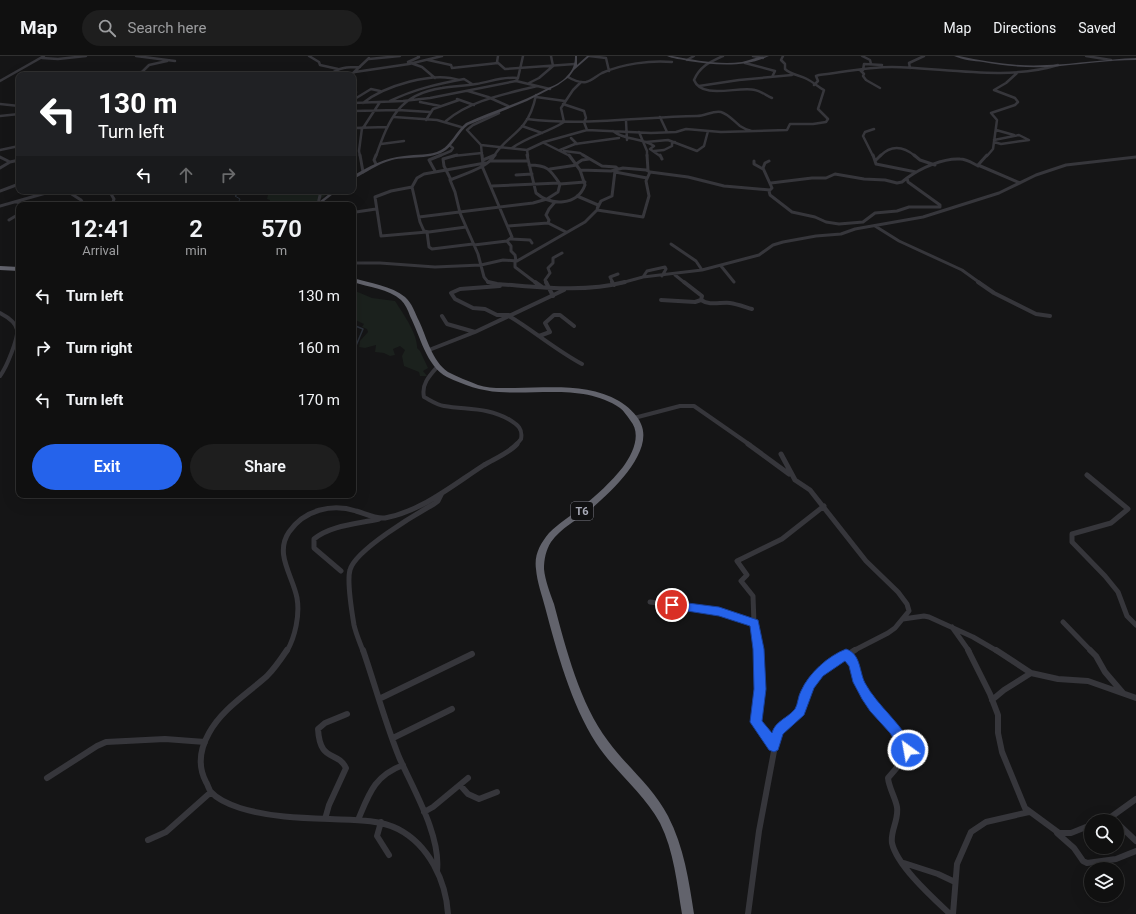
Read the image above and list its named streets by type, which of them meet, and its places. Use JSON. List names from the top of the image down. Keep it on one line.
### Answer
{"streets":{"highway":["T6"]},"page":{"header":"Map","search":"Search here","nav":["Map","Directions","Saved"],"turn":["130 m","Turn left"],"eta":["12:41","Arrival","2","min","570","m"],"list":[{"name":"Turn left","value":"130 m"},{"name":"Turn right","value":"160 m"},{"name":"Turn left","value":"170 m"}],"buttons":["Exit","Share"]}}
